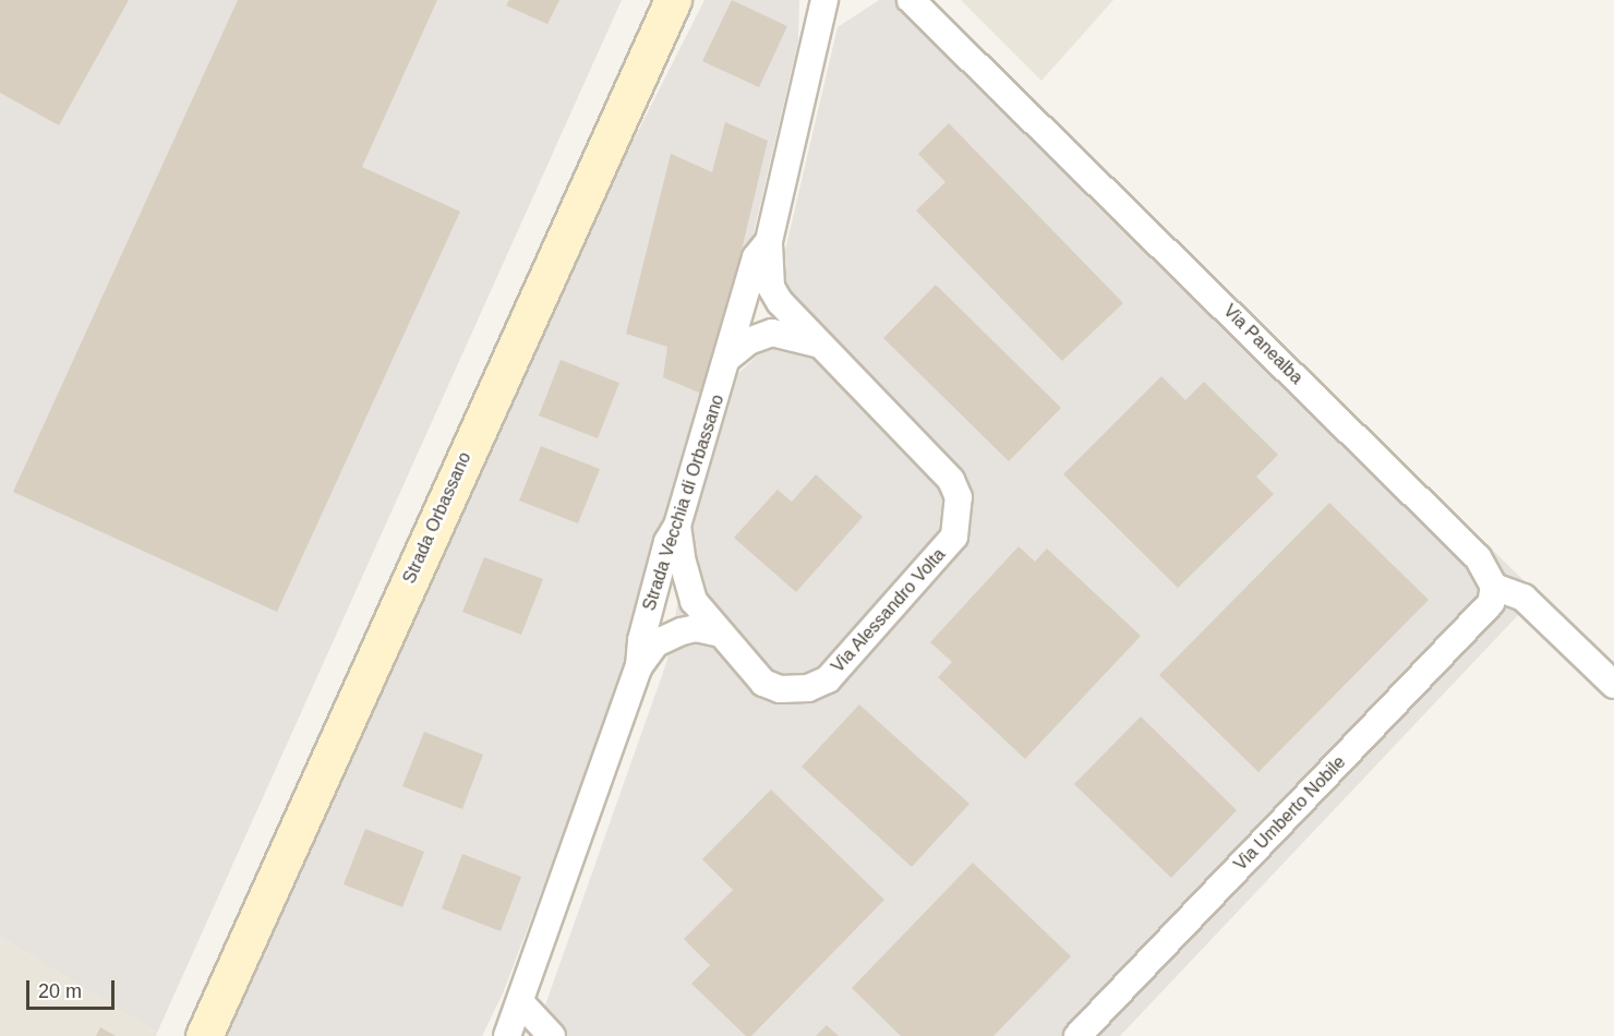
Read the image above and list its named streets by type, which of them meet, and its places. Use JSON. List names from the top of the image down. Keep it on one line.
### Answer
{"streets":{"main road":["Strada Orbassano"],"street":["Via Panealba","Strada Vecchia di Orbassano","Via Alessandro Volta","Via Umberto Nobile"]},"crossings":[["Via Panealba","Via Umberto Nobile"],["Strada Vecchia di Orbassano","Via Alessandro Volta"]],"scale_bar":"20 m"}
